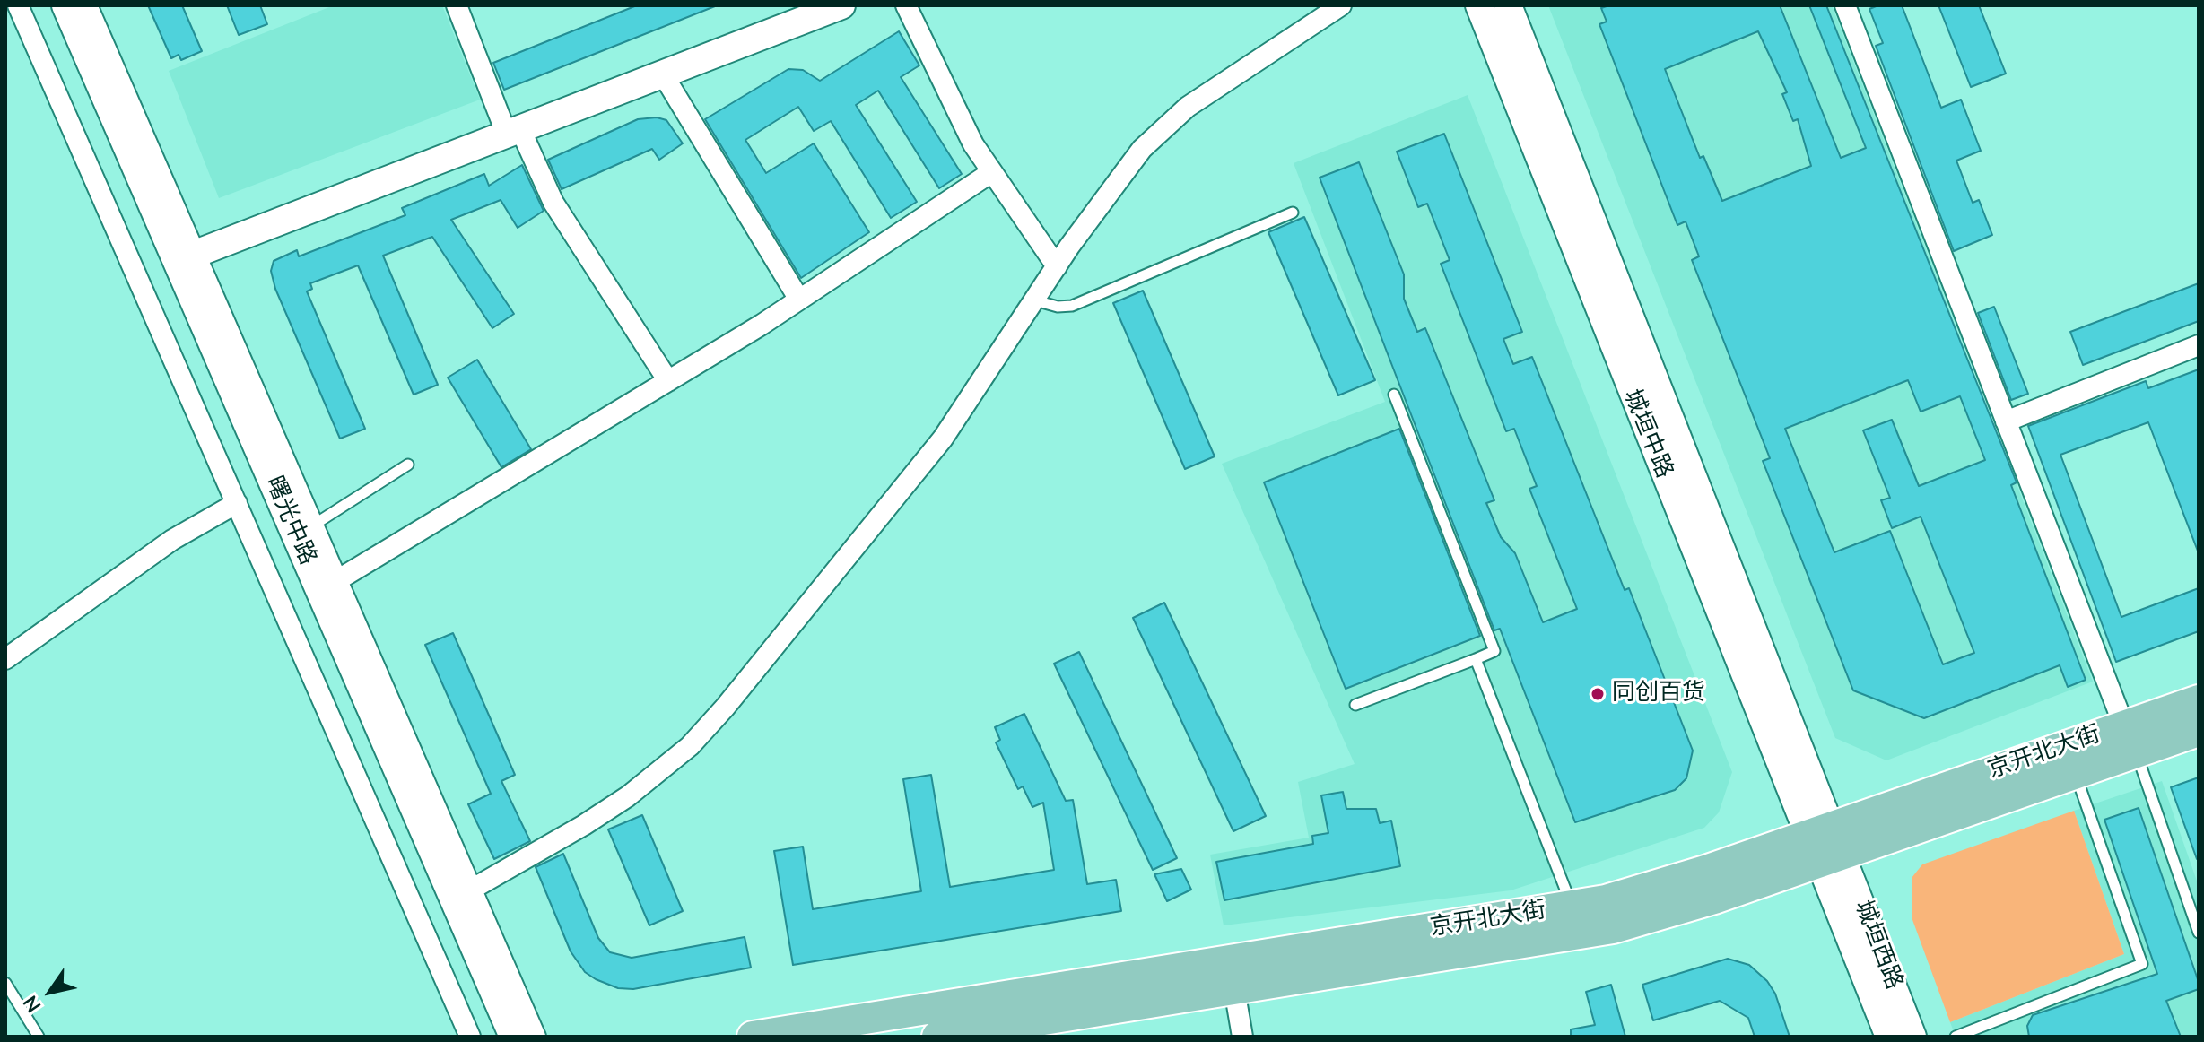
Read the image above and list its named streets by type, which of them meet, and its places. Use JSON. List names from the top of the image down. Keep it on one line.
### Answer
{"streets":{"main road":["城垣中路","曙光中路","京开北大街","城垣西路"]},"crossings":[["城垣中路","京开北大街"],["城垣中路","城垣西路"],["京开北大街","城垣西路"]],"places":["同创百货"],"north":"bottom left"}
